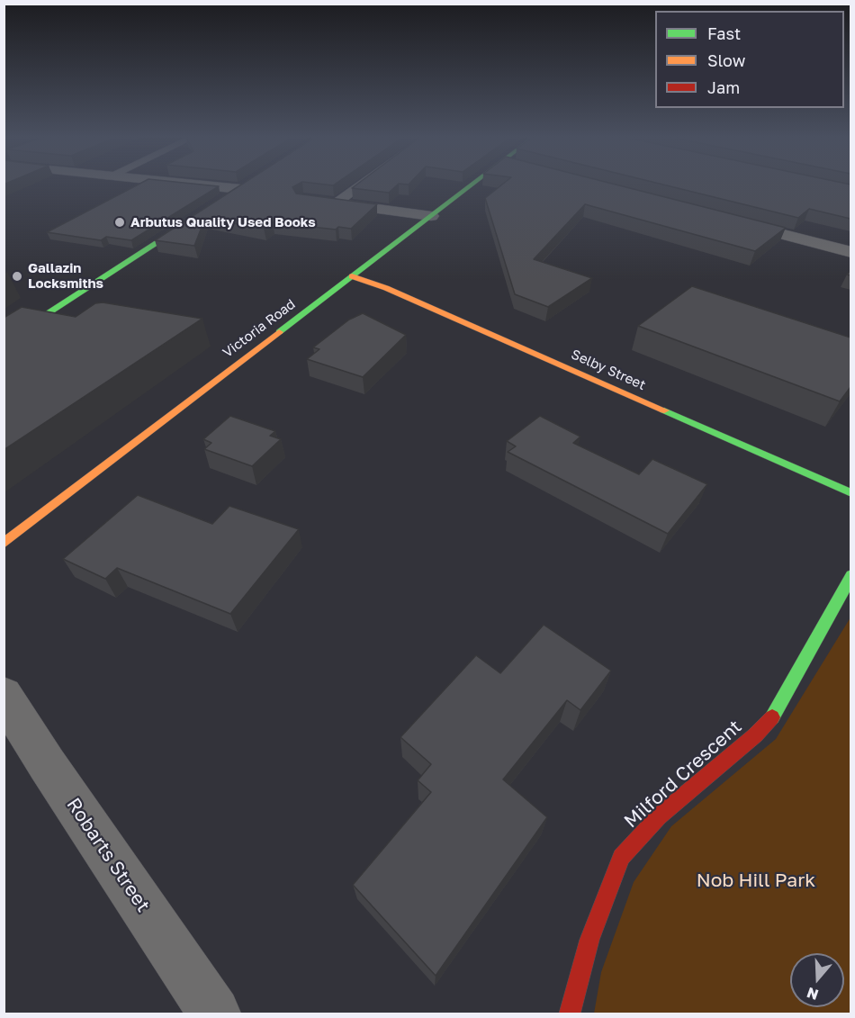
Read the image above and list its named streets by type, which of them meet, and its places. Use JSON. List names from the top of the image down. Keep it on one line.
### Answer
{"streets":{"main road":["Victoria Road","Selby Street","Milford Crescent"],"street":["Robarts Street"]},"crossings":[["Victoria Road","Selby Street"]],"parks":["Nob Hill Park"],"places":["Arbutus Quality Used Books","Gallazin Locksmiths"],"legend":["Fast","Slow","Jam"],"north":"bottom"}
